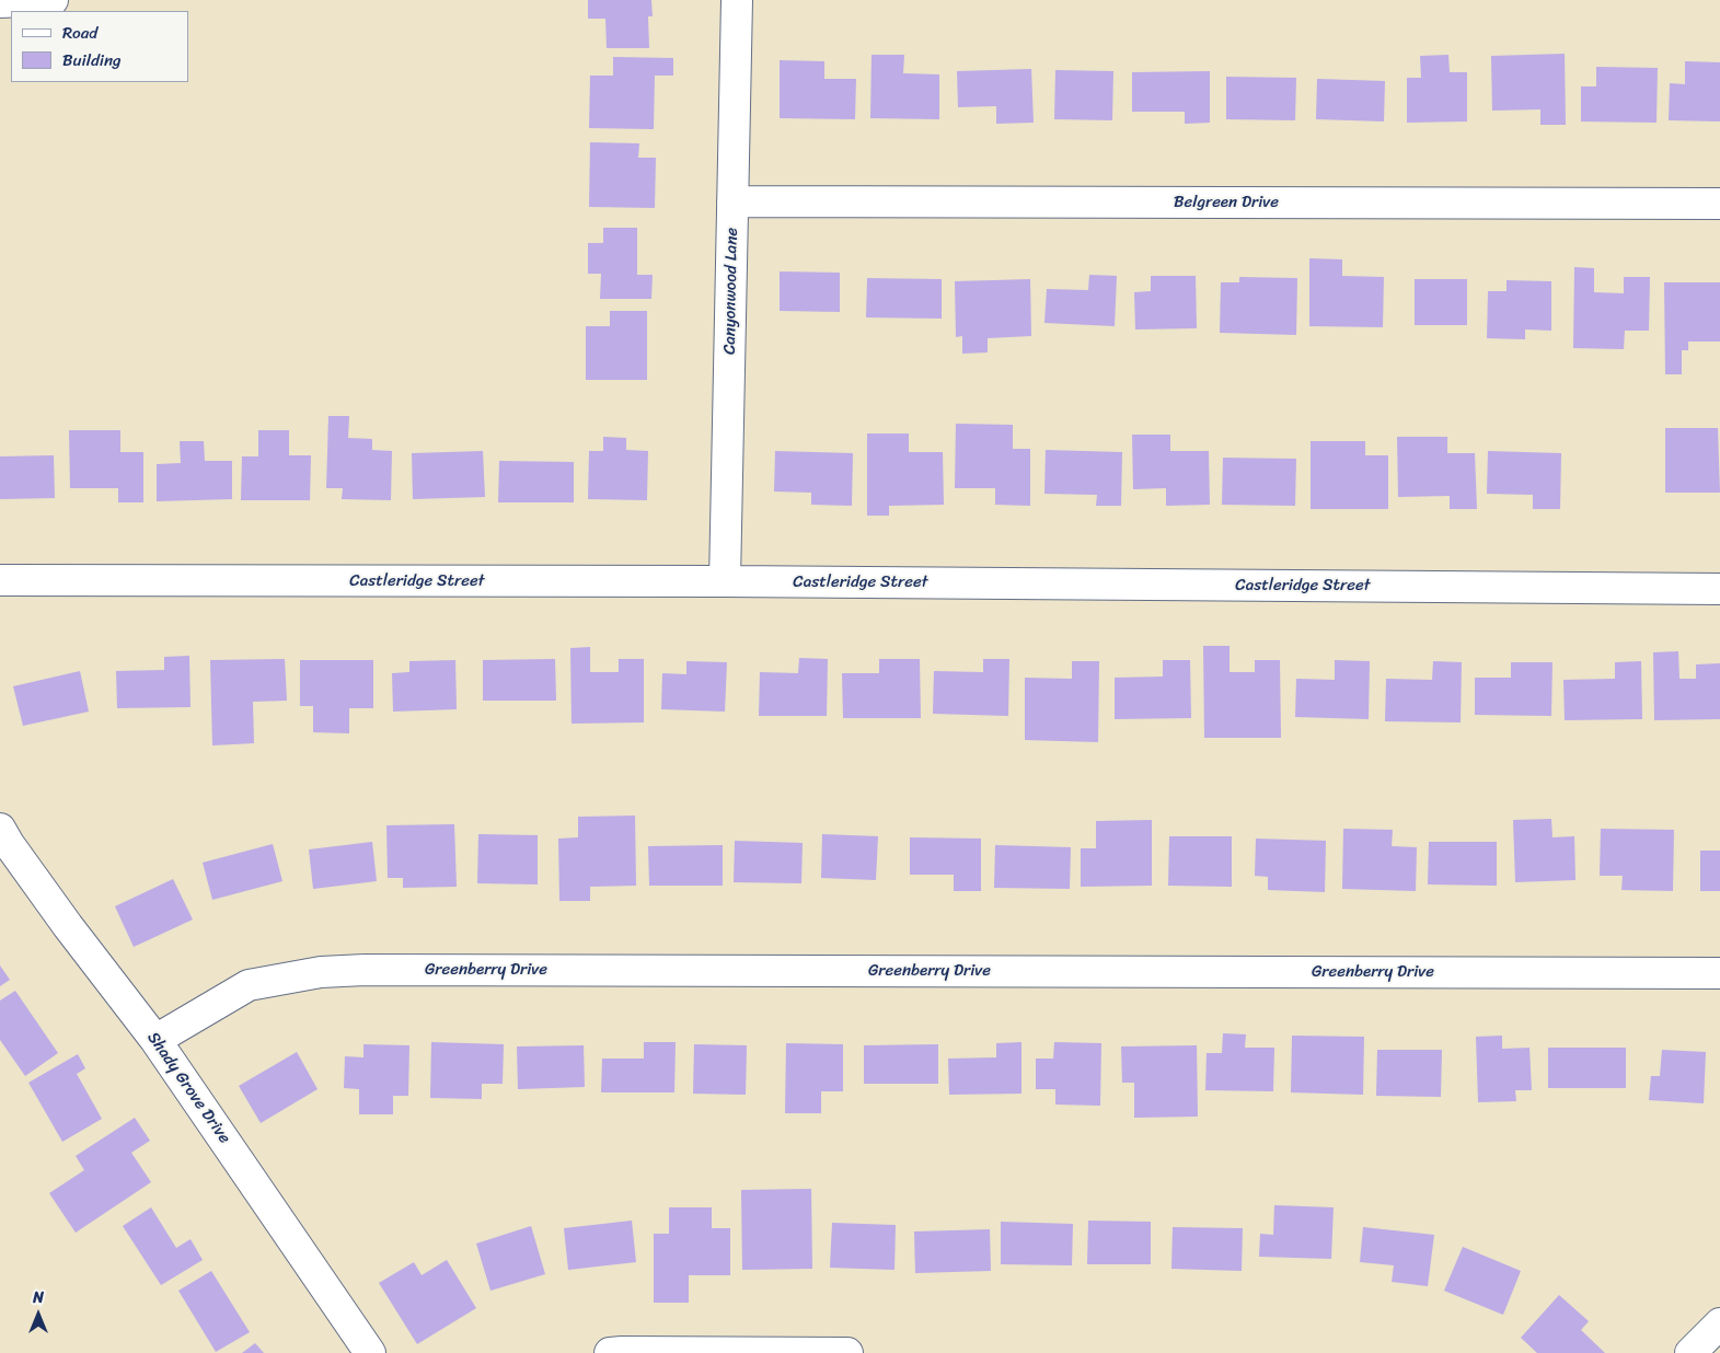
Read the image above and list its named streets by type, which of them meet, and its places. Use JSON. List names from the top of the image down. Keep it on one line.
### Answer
{"streets":{"street":["Belgreen Drive","Canyonwood Lane","Castleridge Street","Greenberry Drive","Shady Grove Drive"]},"crossings":[["Belgreen Drive","Canyonwood Lane"],["Canyonwood Lane","Castleridge Street"],["Greenberry Drive","Shady Grove Drive"]],"legend":["Road","Building"],"north":"top"}
